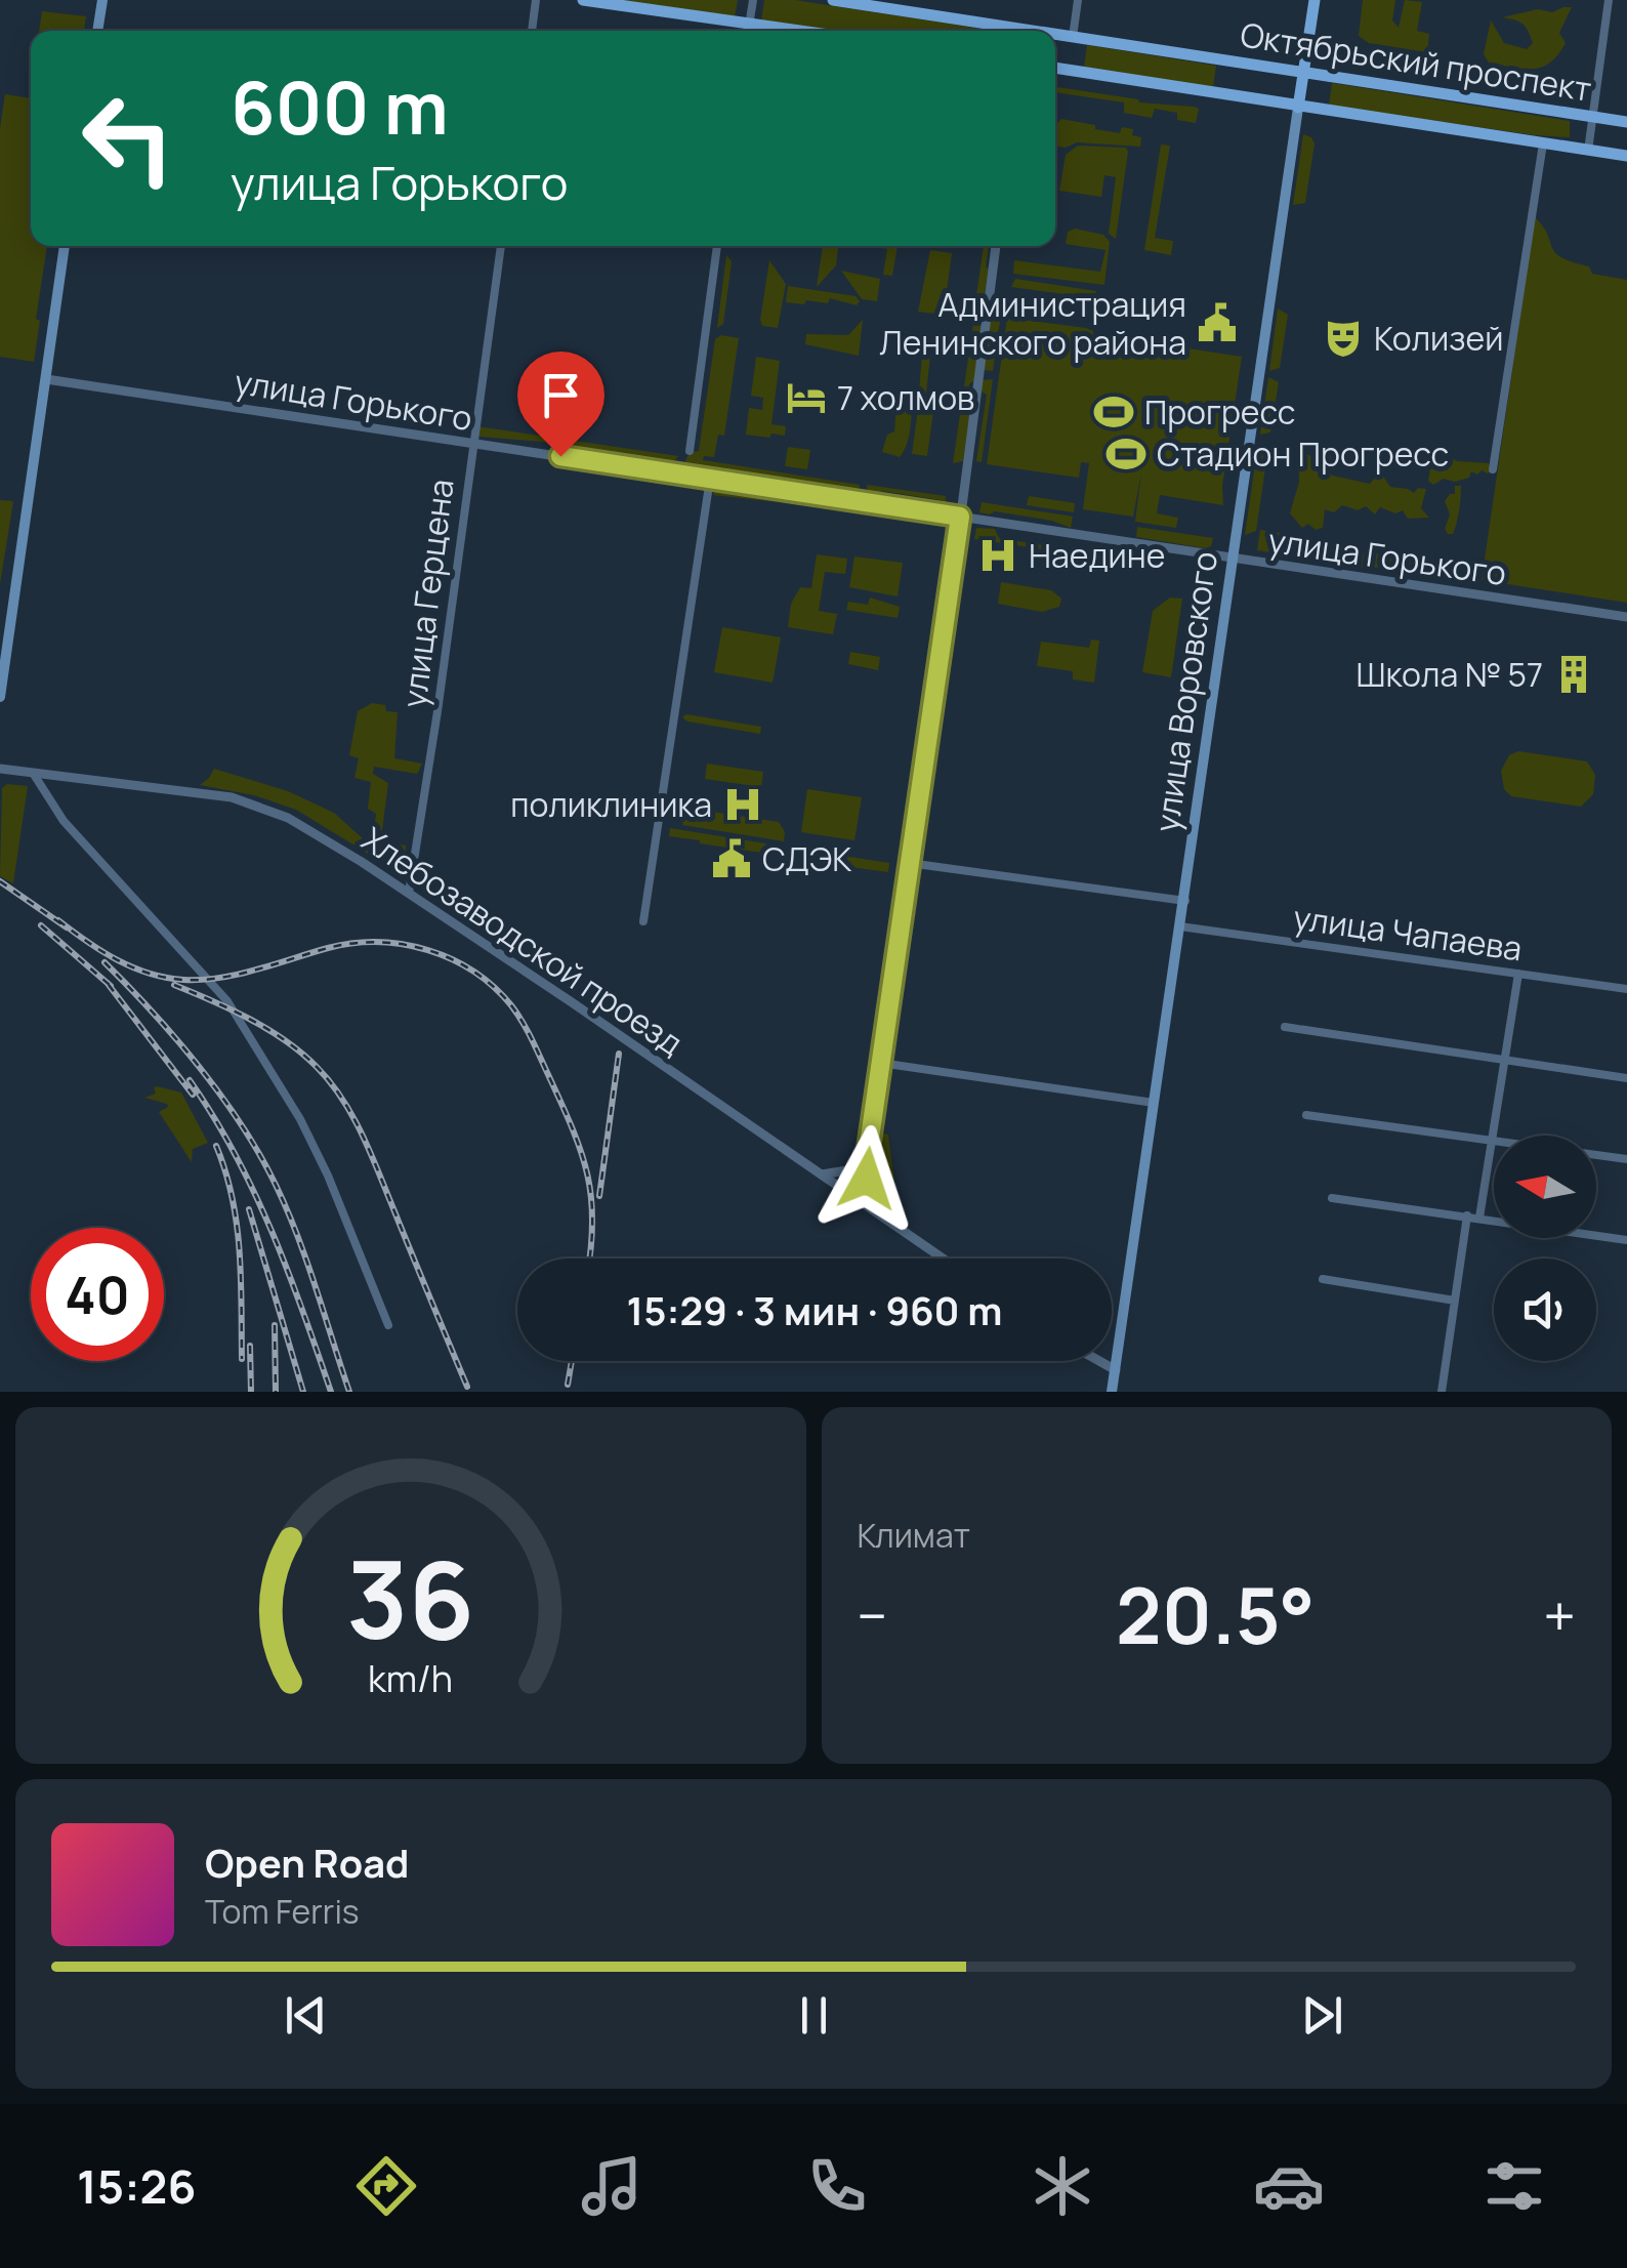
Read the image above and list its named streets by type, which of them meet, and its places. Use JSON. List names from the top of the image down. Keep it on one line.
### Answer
{"streets":{"main road":["Октябрьский проспект","улица Воровского"],"street":["улица Горького","улица Герцена","улица Чапаева","Хлебозаводской проезд"]},"crossings":[["Октябрьский проспект","улица Воровского"],["улица Горького","улица Герцена"],["улица Горького","улица Воровского"],["улица Герцена","Хлебозаводской проезд"],["улица Воровского","улица Чапаева"]],"places":{"public building":["Администрация Ленинского района","СДЭК"],"theatre":["Колизей"],"hotel":["7 холмов"],"sports":["Прогресс","Стадион Прогресс"],"hospital":["Наедине","поликлиника"],"building":["Школа № 57"]},"north":"left","page":{"turn":["600 m","улица Горького"],"limit":"40","trip":"15:29 · 3 мин · 960 m","tile":"Климат","heat":["−","20.5°","+"],"song":["Open Road","Tom Ferris"],"tabs":"15:26","gauge":["36","km/h"]}}
